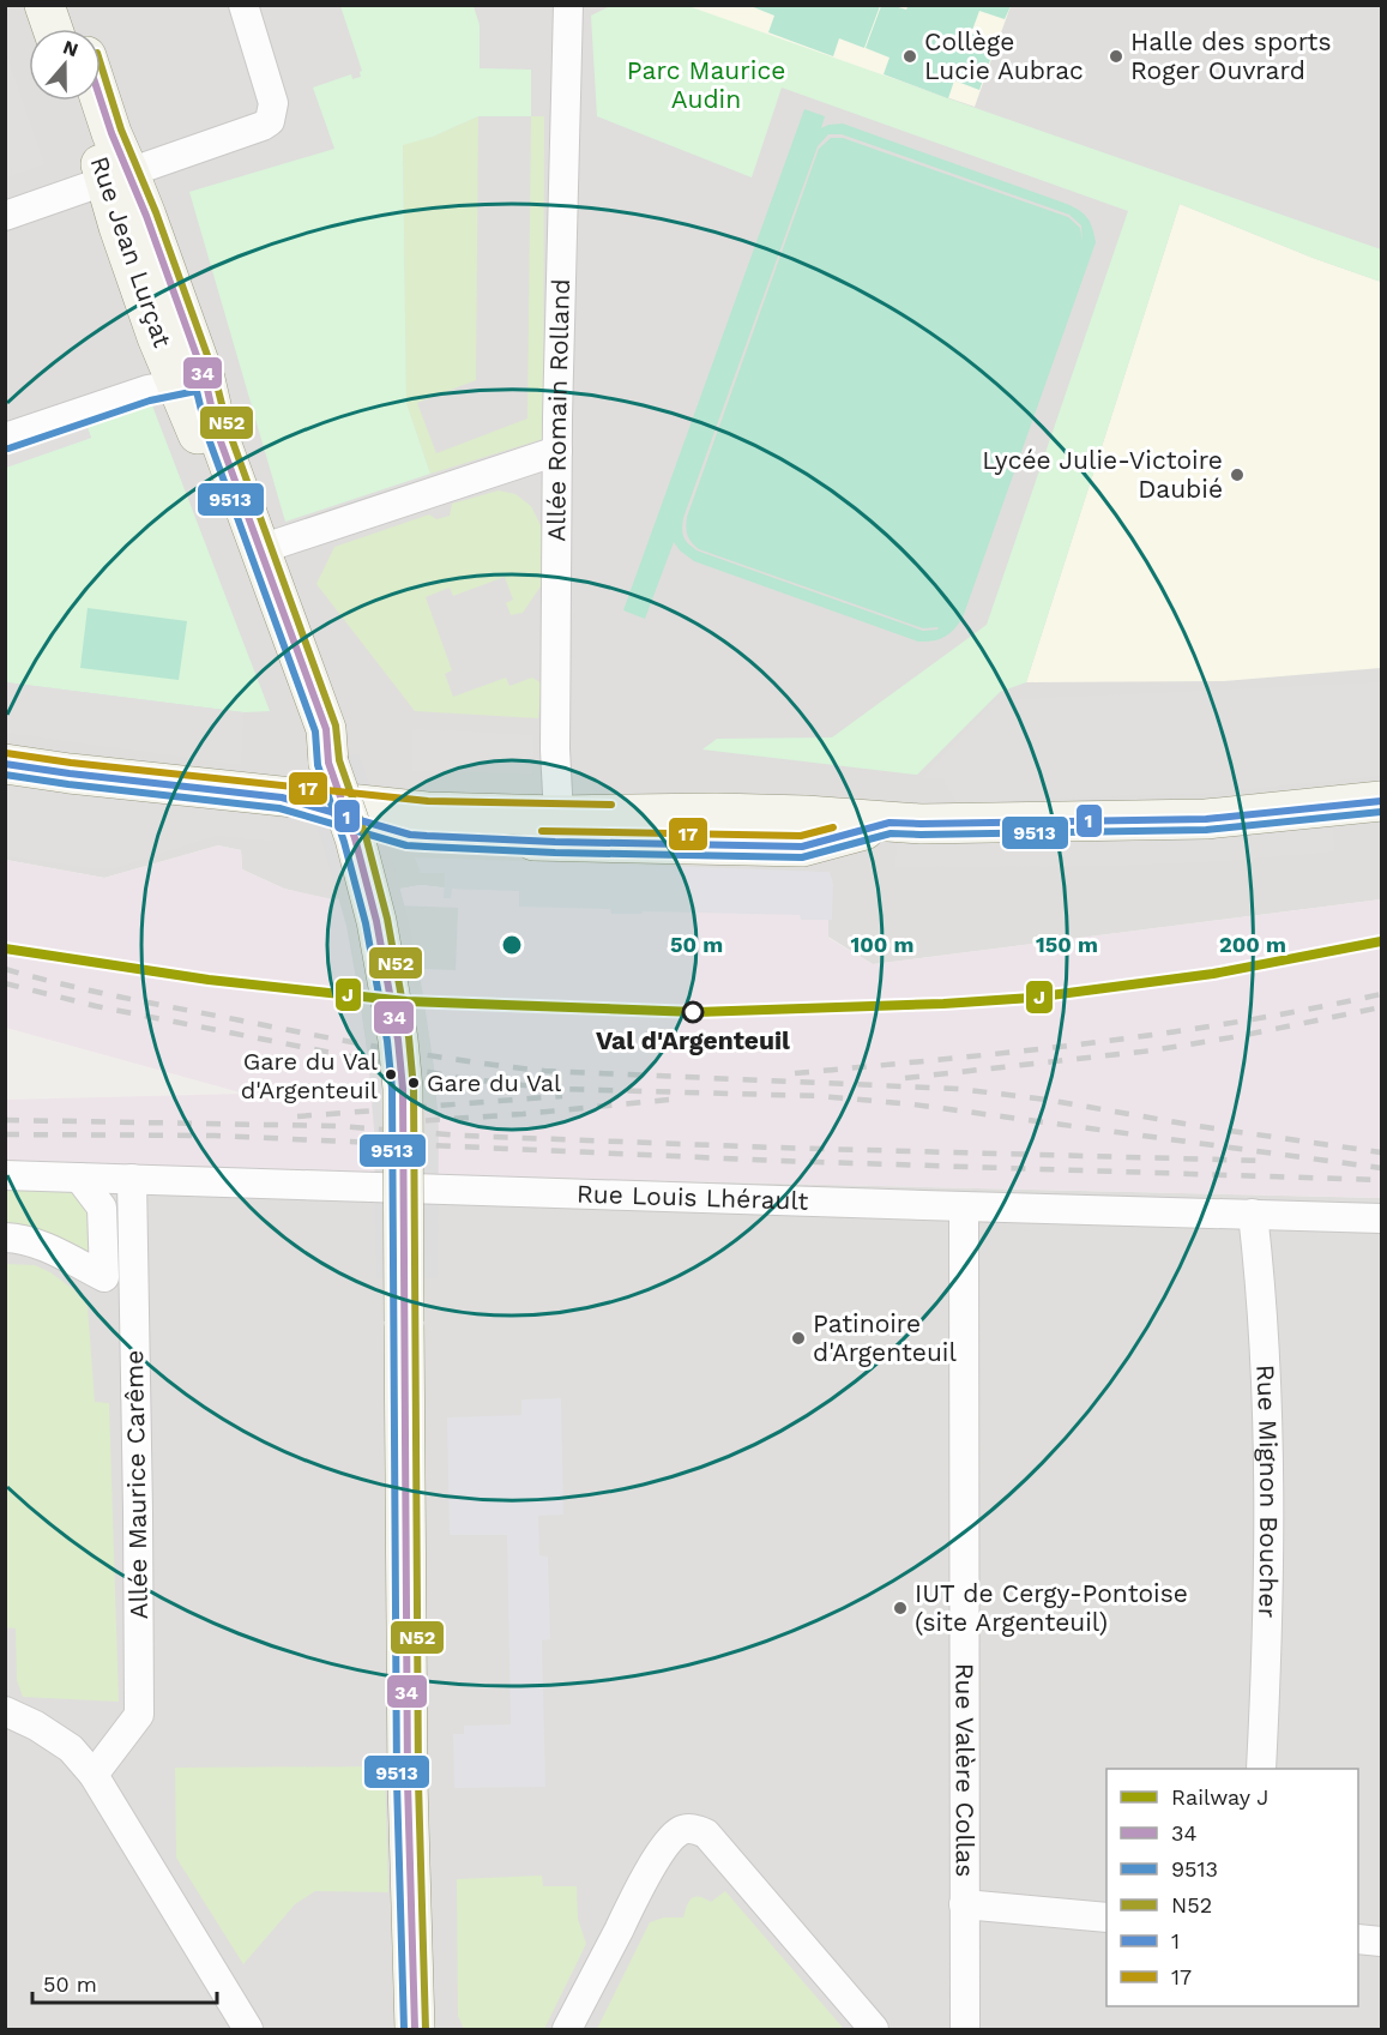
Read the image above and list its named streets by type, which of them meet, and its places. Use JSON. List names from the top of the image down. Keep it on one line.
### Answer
{"streets":{"street":["Rue Jean Lurçat","Allée Romain Rolland","Rue Louis Lhérault","Allée Maurice Carême","Rue Mignon Boucher","Rue Valère Collas"]},"crossings":[["Rue Louis Lhérault","Allée Maurice Carême"],["Rue Louis Lhérault","Rue Mignon Boucher"],["Rue Louis Lhérault","Rue Valère Collas"]],"parks":["Parc Maurice Audin"],"places":["Collège Lucie Aubrac","Halle des sports Roger Ouvrard","Lycée Julie-Victoire Daubié","Val d'Argenteuil","Gare du Val d'Argenteuil","Gare du Val","Patinoire d'Argenteuil","IUT de Cergy-Pontoise (site Argenteuil)"],"lines":["transit line N52","transit line 34","transit line 9513","transit line 17","transit line 1","rail line J"],"legend":["Railway J","34","9513","N52","1","17"],"scale_bar":"50 m","north":"top","rings":["50 m","100 m","150 m","200 m"]}
